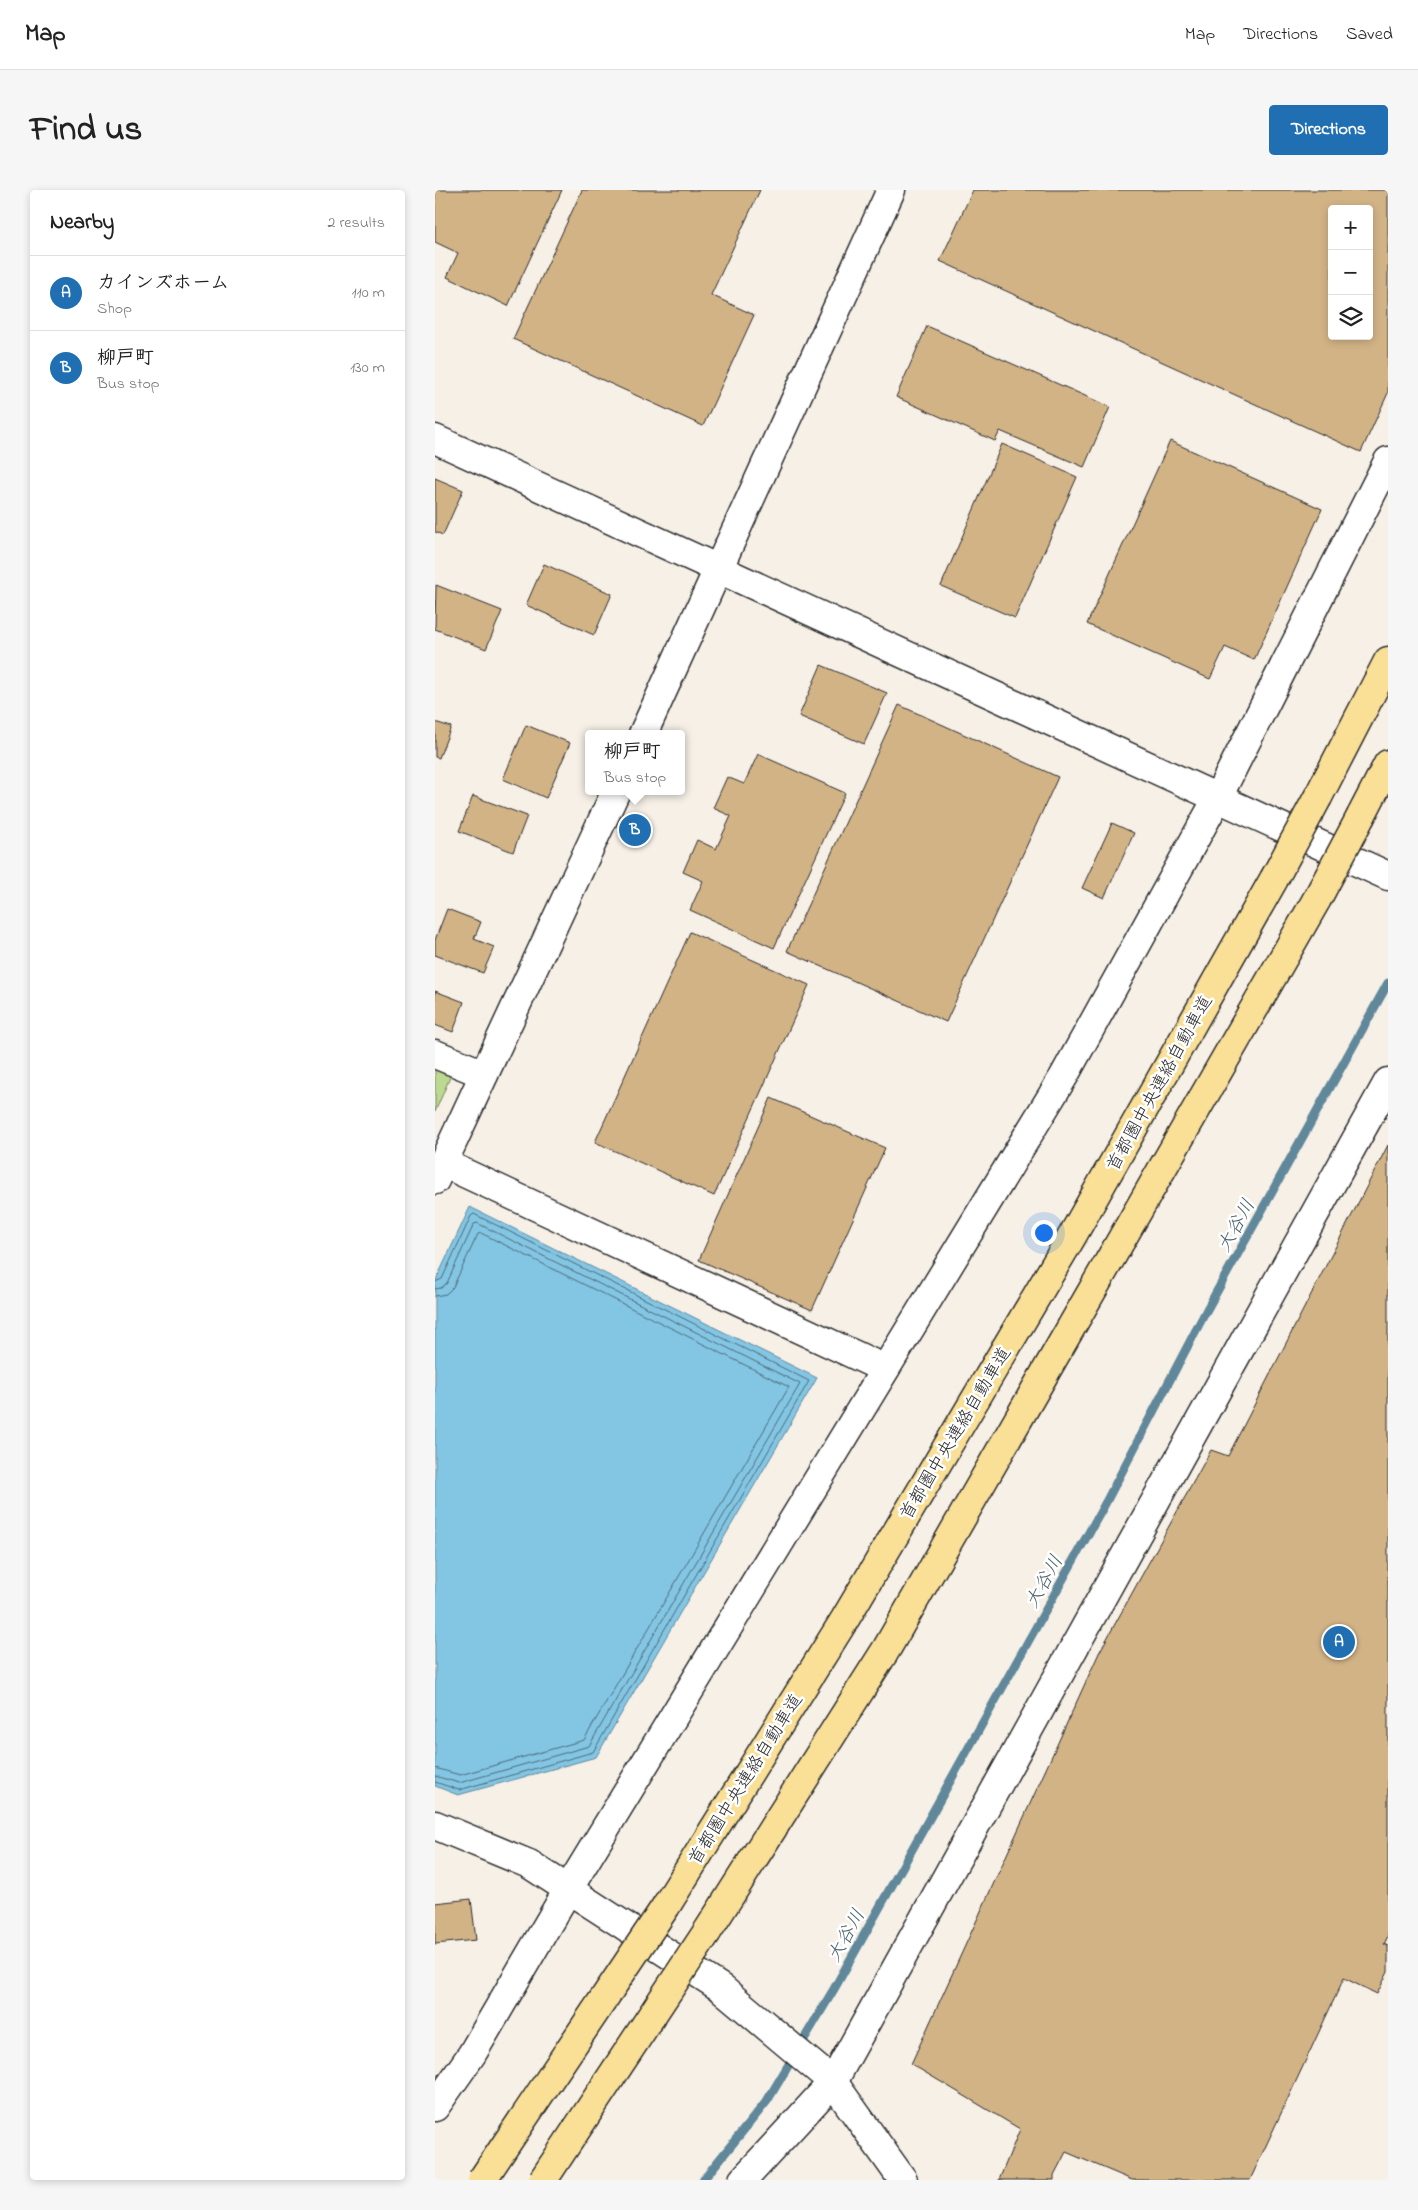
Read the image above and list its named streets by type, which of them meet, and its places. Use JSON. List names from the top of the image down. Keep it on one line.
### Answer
{"streets":{"highway":["首都圏中央連絡自動車道"]},"water":["大谷川"],"page":{"header":"Map","nav":["Map","Directions","Saved"],"title":"Find us","buttons":"Directions","heading":["Nearby","2 results"],"map_buttons":["+","−"],"list":[{"mark":"A","name":"カインズホーム","note":"Shop","value":"110 m"},{"mark":"B","name":"柳戸町","note":"Bus stop","value":"130 m"}],"popup":["柳戸町","Bus stop"],"pins":["B","A"]}}
